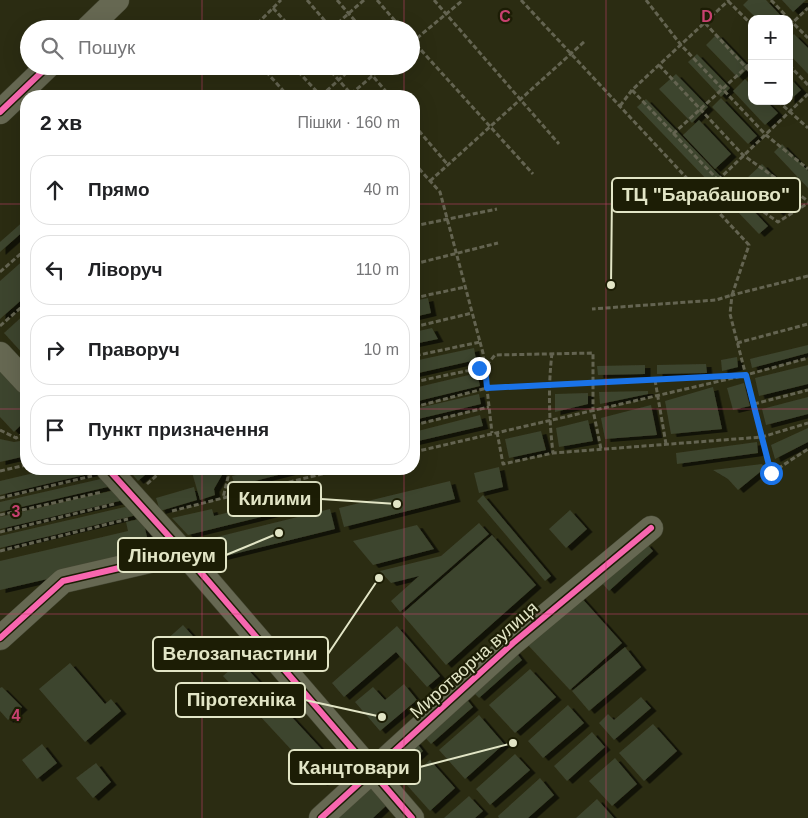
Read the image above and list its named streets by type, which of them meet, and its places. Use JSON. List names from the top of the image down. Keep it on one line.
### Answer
{"streets":{"street":["Миротворча вулиця"]},"places":["ТЦ \"Барабашово\"","Килими","Лінолеум","Велозапчастини","Піротехніка","Канцтовари"],"page":{"map_buttons":["+","−"],"search":"Пошук","heading":["2 хв","Пішки · 160 m"],"list":[["Прямо","40 m"],["Ліворуч","110 m"],["Праворуч","10 m"],"Пункт призначення"]},"grid":{"columns":["C","D"],"rows":["3","4"]}}
